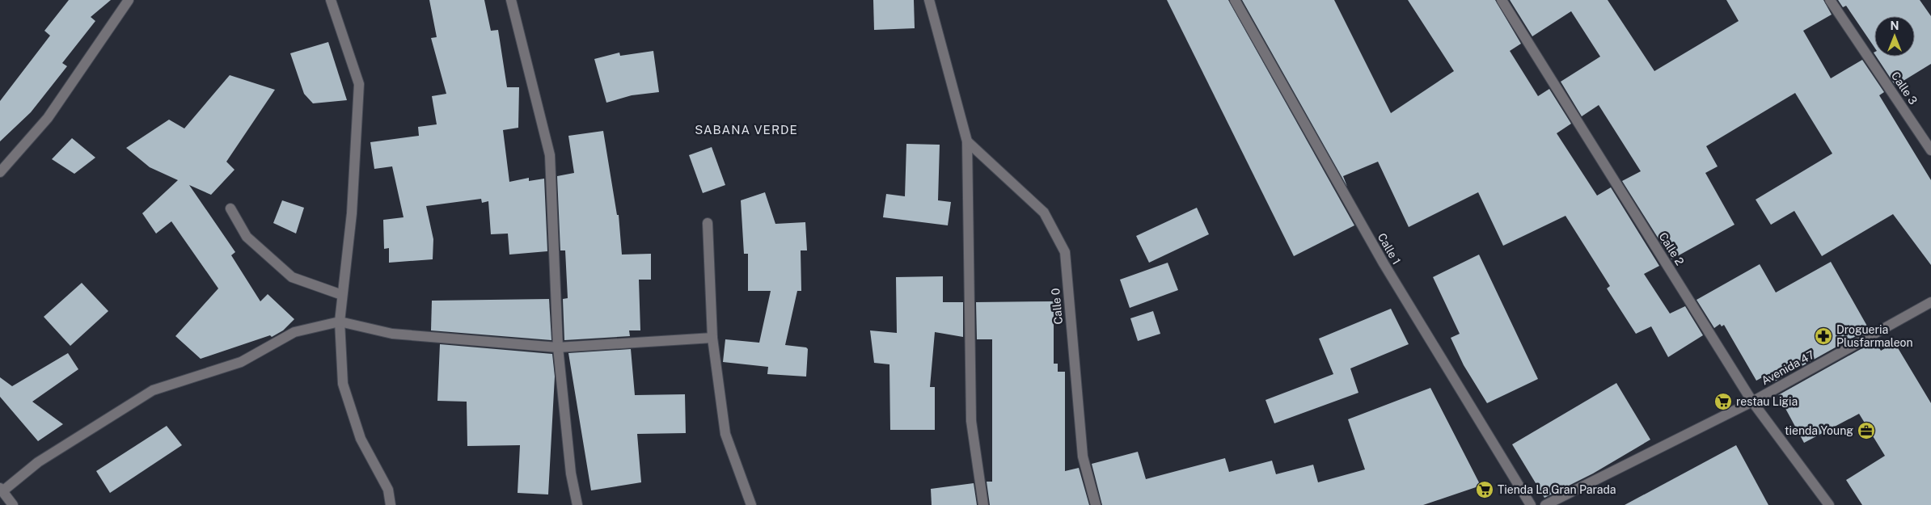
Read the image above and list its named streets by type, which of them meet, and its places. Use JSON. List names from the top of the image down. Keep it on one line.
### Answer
{"streets":{"street":["Calle 3","Calle 1","Calle 2","Calle 0","Avenida 47"]},"crossings":[["Calle 2","Avenida 47"]],"districts":["SABANA VERDE"],"places":{"pharmacy":["Drogueria Plusfarmaleon"],"supermarket":["restau Ligia","Tienda La Gran Parada"],"office":["tienda Young"]},"north":"top"}
